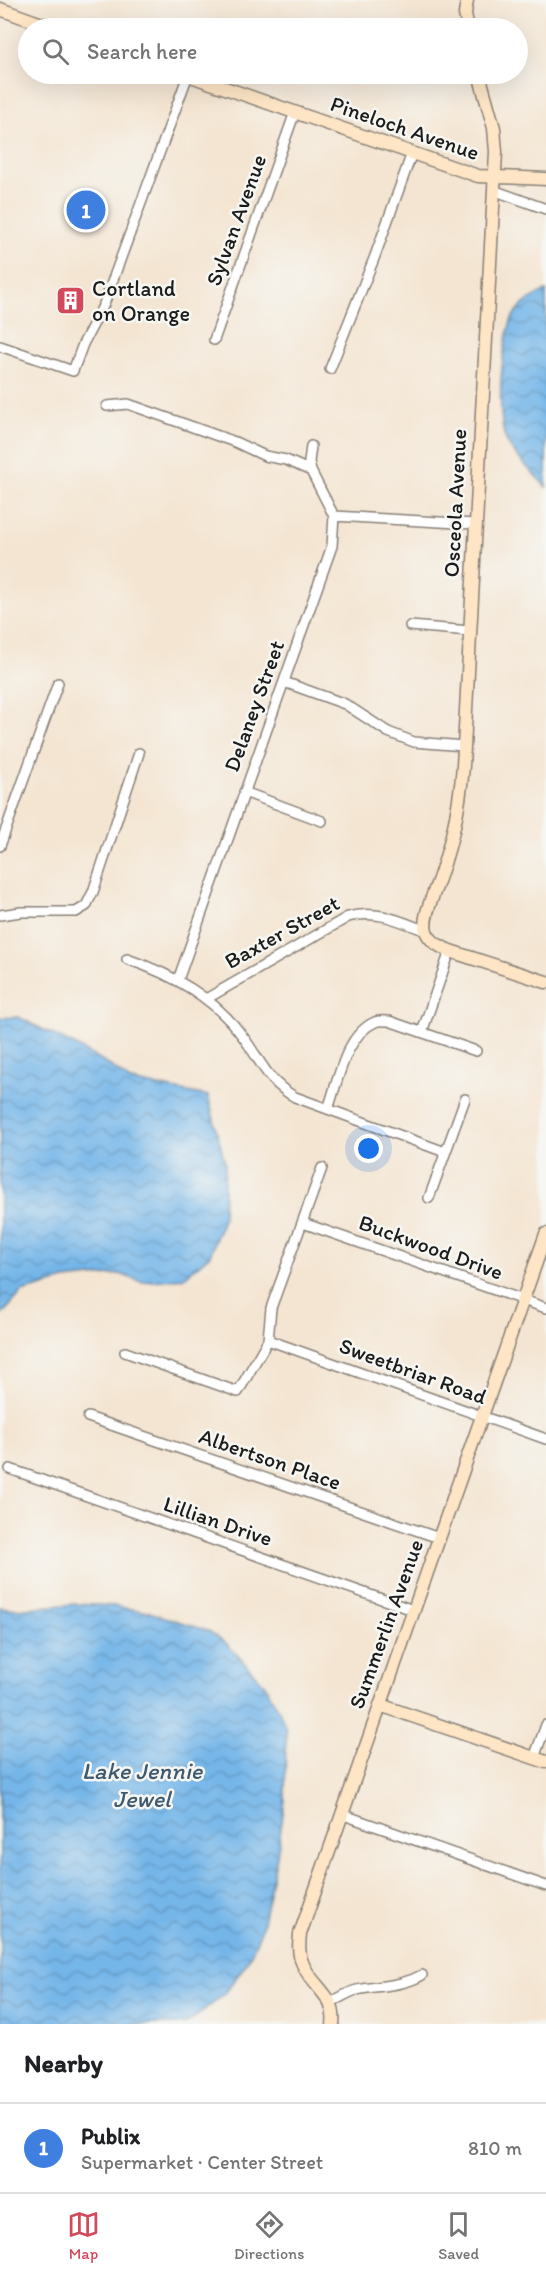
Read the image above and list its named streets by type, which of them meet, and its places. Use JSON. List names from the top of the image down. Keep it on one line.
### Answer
{"streets":{"street":["Pineloch Avenue","Sylvan Avenue","Osceola Avenue","Delaney Street","Baxter Street","Buckwood Drive","Sweetbriar Road","Albertson Place","Lillian Drive","Summerlin Avenue"]},"crossings":[["Pineloch Avenue","Sylvan Avenue"],["Pineloch Avenue","Osceola Avenue"],["Osceola Avenue","Baxter Street"],["Buckwood Drive","Summerlin Avenue"],["Sweetbriar Road","Summerlin Avenue"],["Albertson Place","Summerlin Avenue"],["Lillian Drive","Summerlin Avenue"]],"water":["Lake Jennie Jewel"],"places":{"building":["Cortland on Orange"]},"page":{"search":"Search here","pins":"1","heading":"Nearby","list":[{"mark":"1","name":"Publix","note":"Supermarket · Center Street","value":"810 m"}],"nav":["Map","Directions","Saved"]}}
